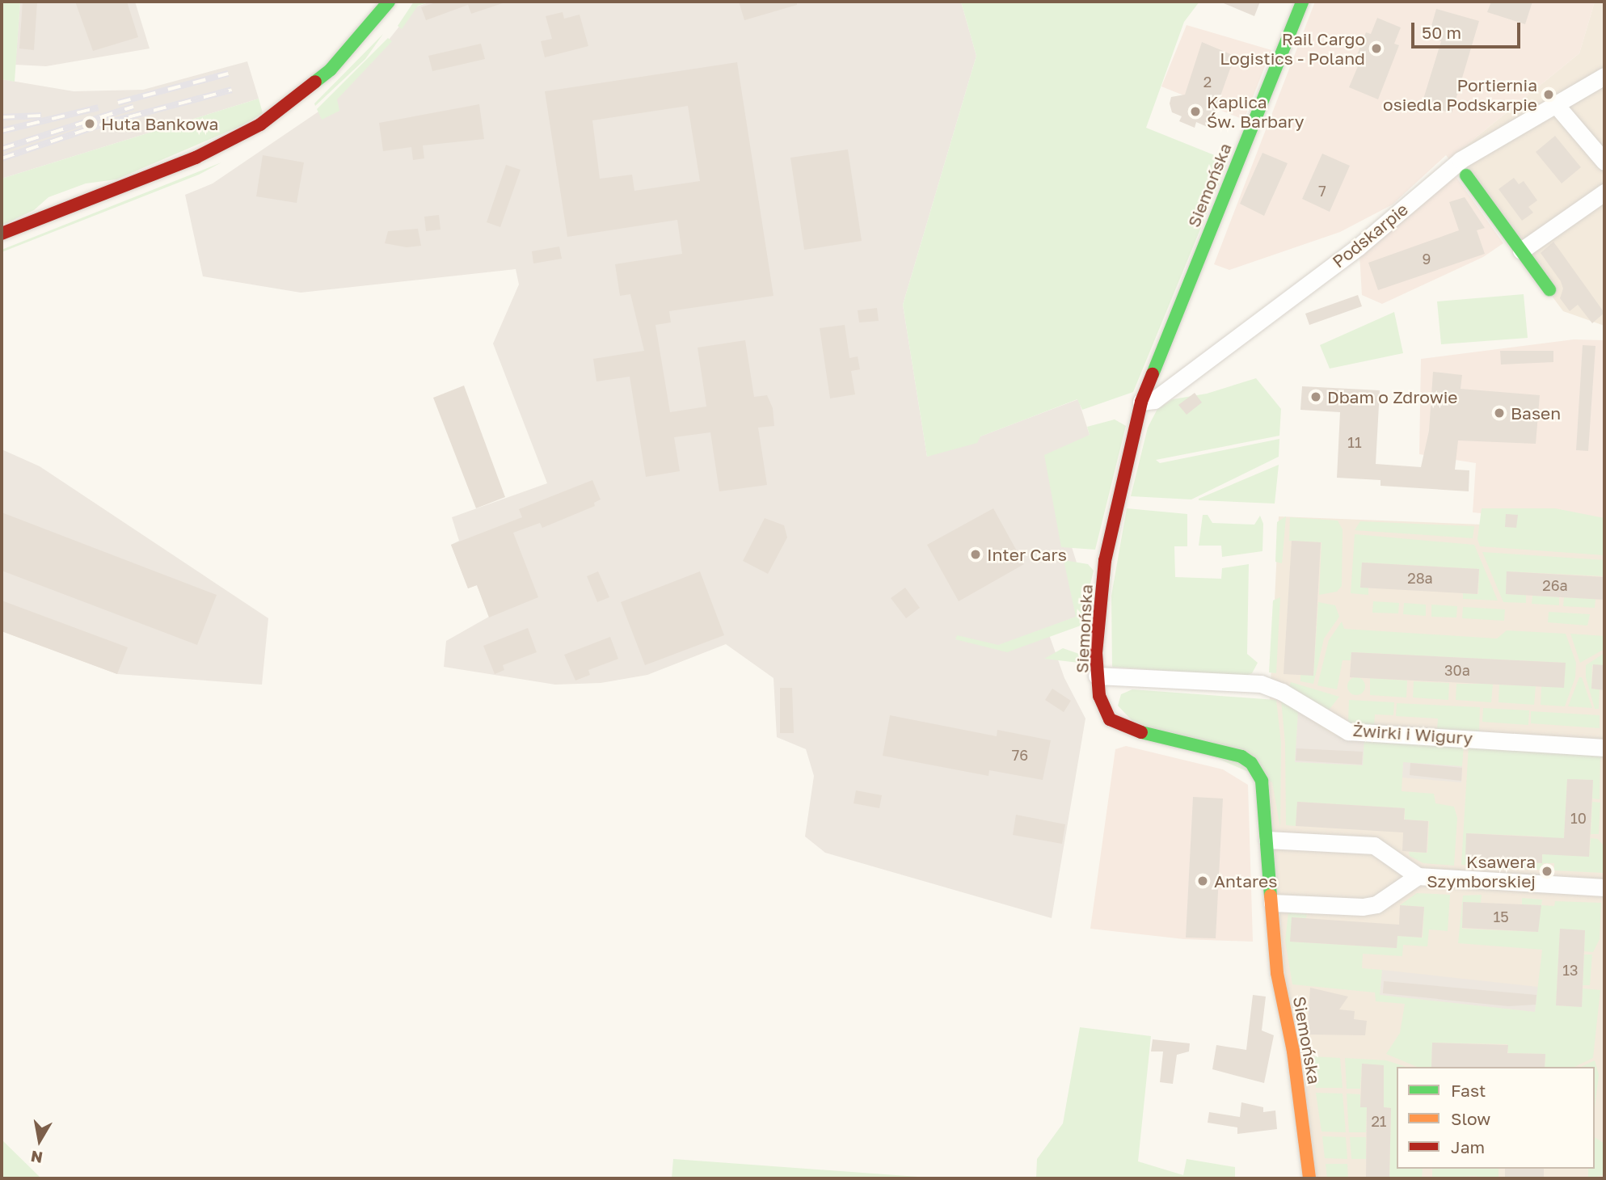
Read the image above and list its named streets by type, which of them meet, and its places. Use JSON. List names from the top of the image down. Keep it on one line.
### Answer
{"streets":{"street":["Siemońska","Podskarpie","Żwirki i Wigury"]},"crossings":[["Siemońska","Podskarpie"],["Siemońska","Żwirki i Wigury"]],"places":["Rail Cargo Logistics - Poland","Portiernia osiedla Podskarpie","Kaplica Św. Barbary","Huta Bankowa","Dbam o Zdrowie","Basen","Inter Cars","Ksawera Szymborskiej","Antares"],"house_numbers":["2","7","9","11","28a","26a","30a","76","10","15","13","21"],"legend":["Fast","Slow","Jam"],"scale_bar":"50 m","north":"bottom"}
